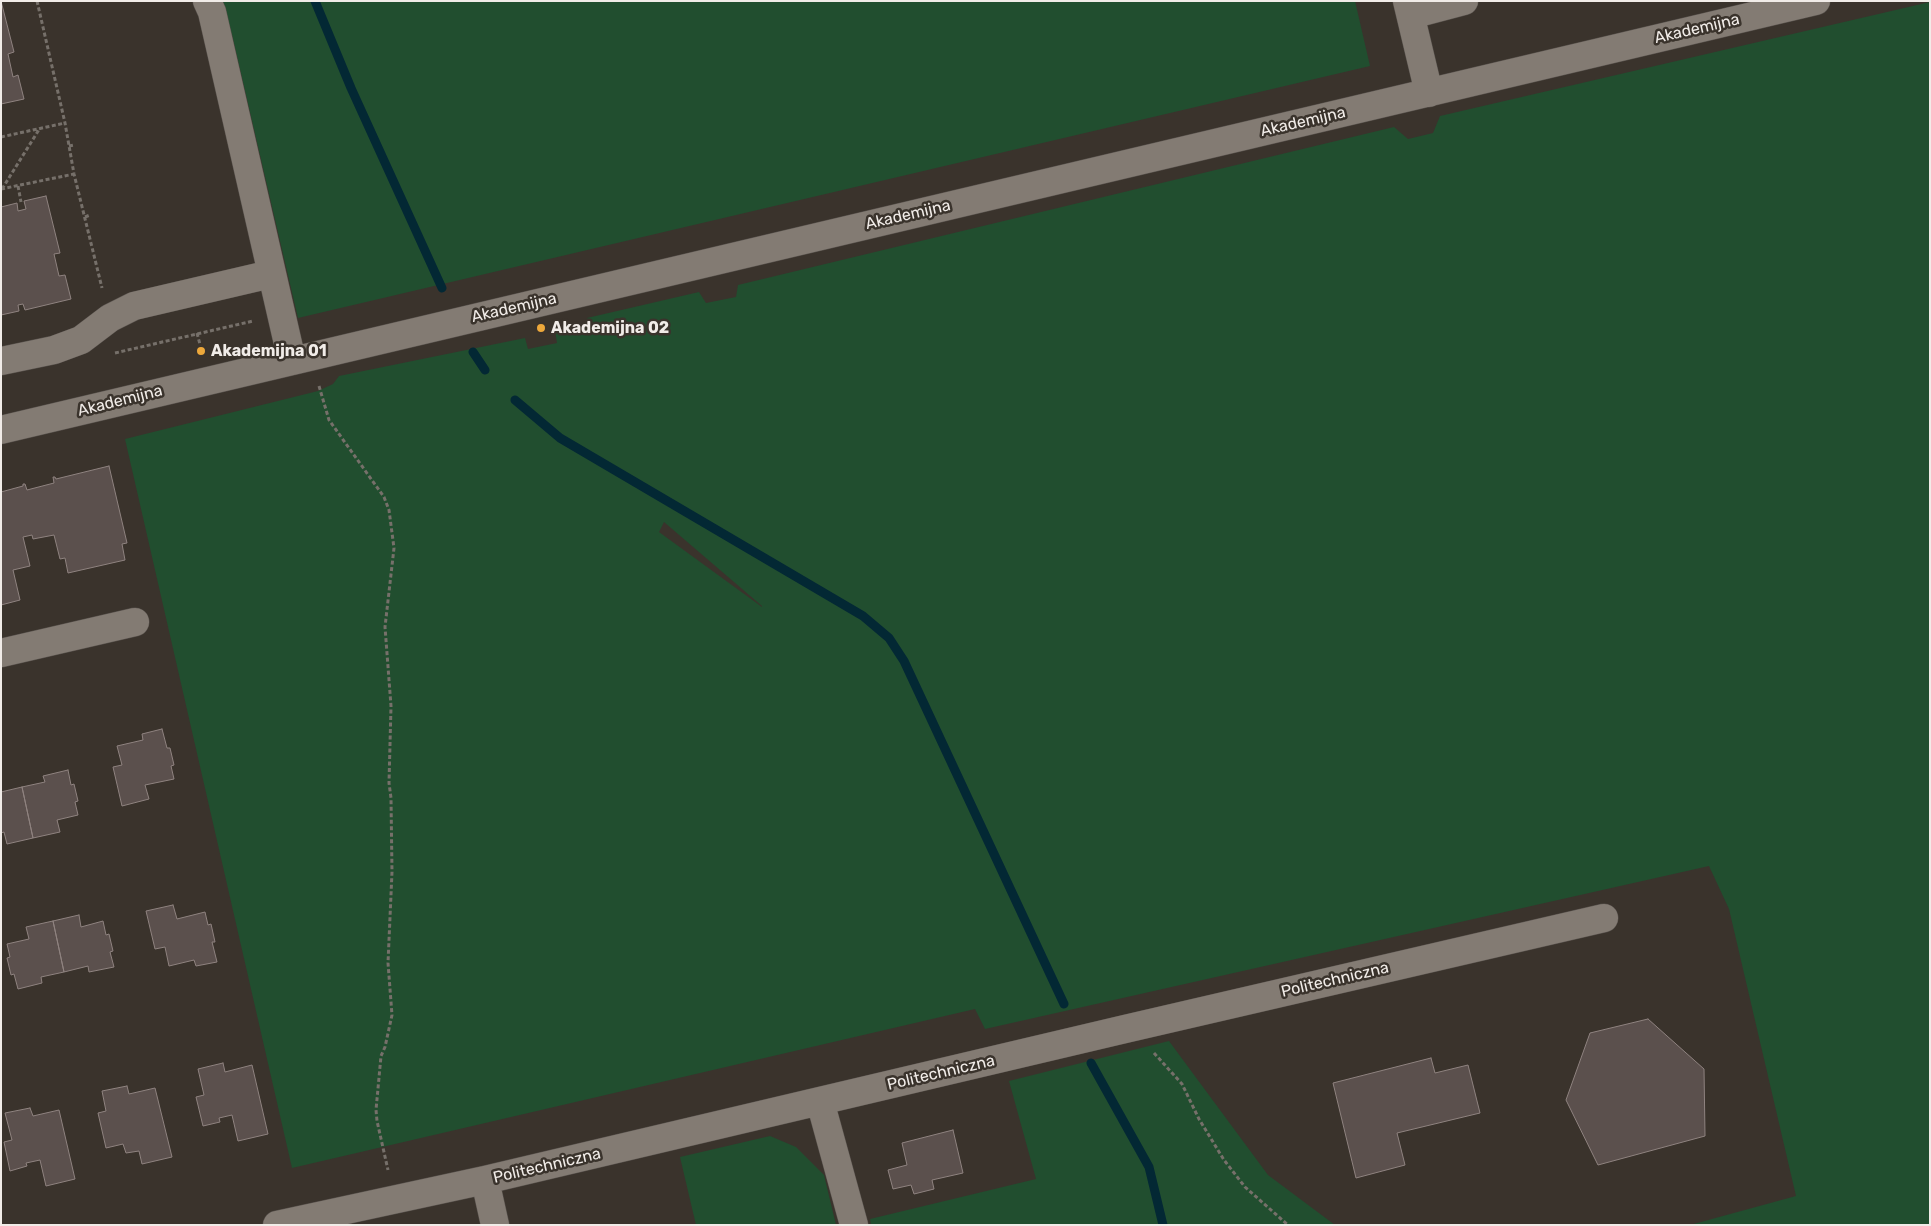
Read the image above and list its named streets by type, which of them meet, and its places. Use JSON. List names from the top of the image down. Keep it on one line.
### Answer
{"streets":{"street":["Akademijna","Politechniczna"]},"places":["Akademijna 02","Akademijna 01"]}
